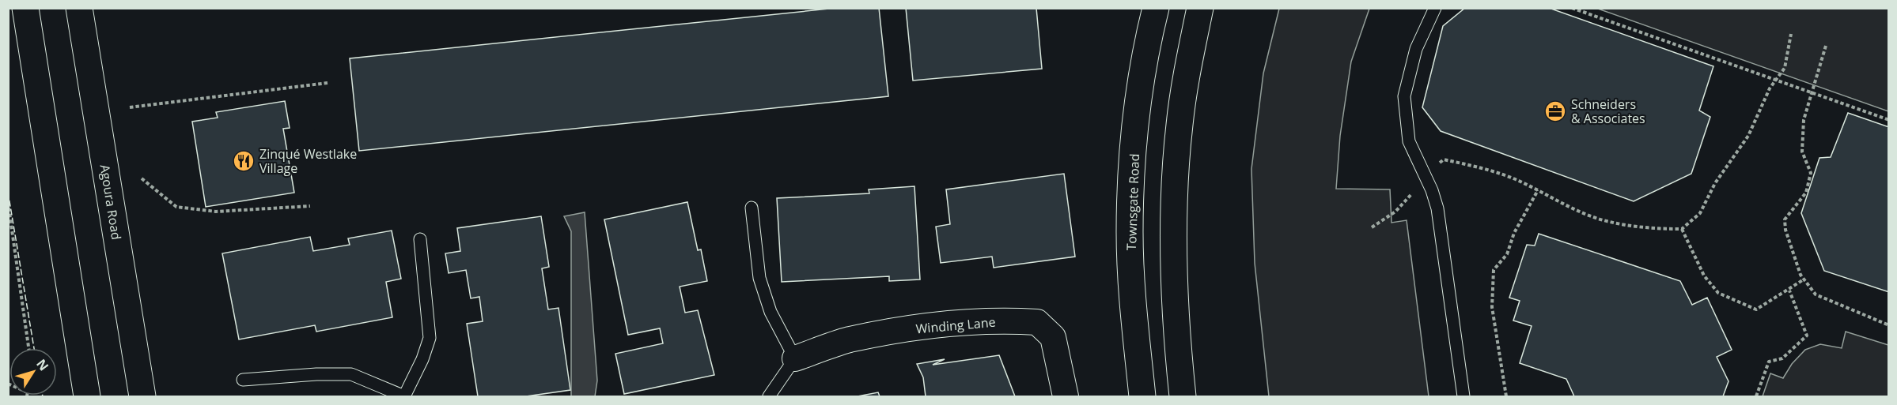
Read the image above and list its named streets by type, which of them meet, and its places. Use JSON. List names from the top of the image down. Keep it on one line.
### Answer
{"streets":{"main road":["Agoura Road","Townsgate Road"],"street":["Winding Lane"]},"places":{"office":["Schneiders & Associates"],"restaurant":["Zinqué Westlake Village"]},"north":"top right"}
